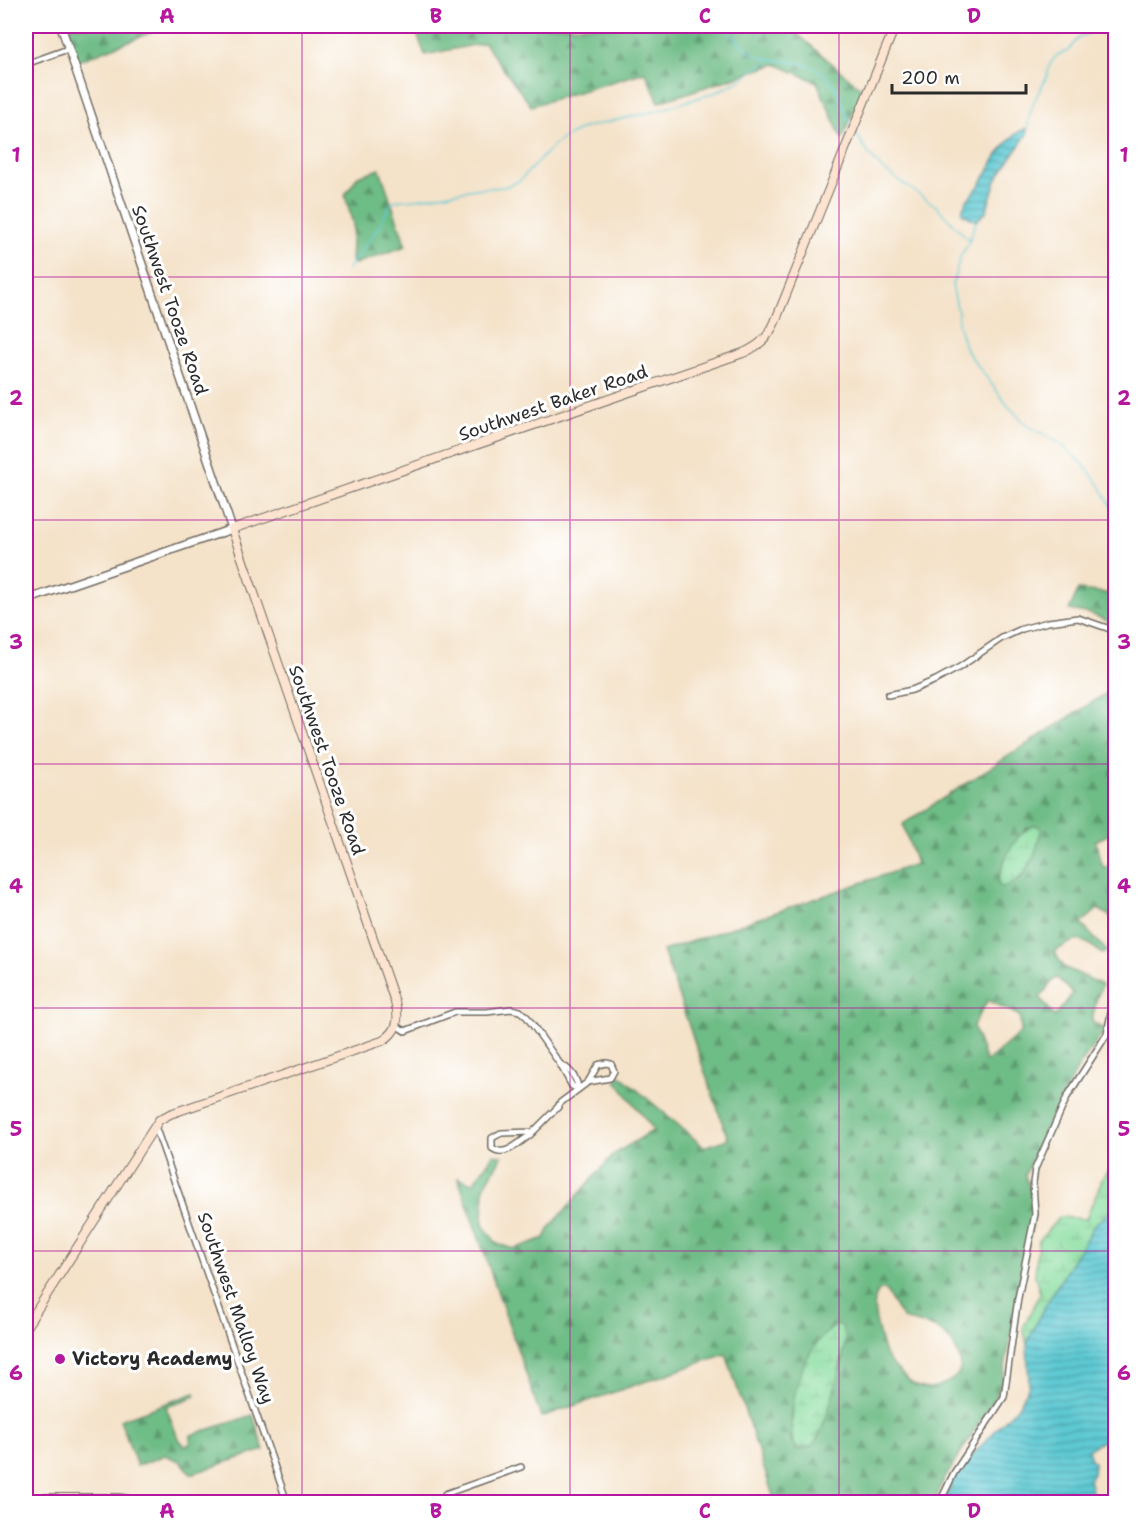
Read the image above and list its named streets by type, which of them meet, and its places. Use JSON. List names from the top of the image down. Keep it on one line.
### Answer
{"streets":{"main road":["Southwest Tooze Road","Southwest Baker Road"],"street":["Southwest Malloy Way"]},"crossings":[["Southwest Tooze Road","Southwest Baker Road"]],"places":["Victory Academy"],"scale_bar":"200 m","grid":{"columns":["A","B","C","D"],"rows":["1","2","3","4","5","6"]}}
